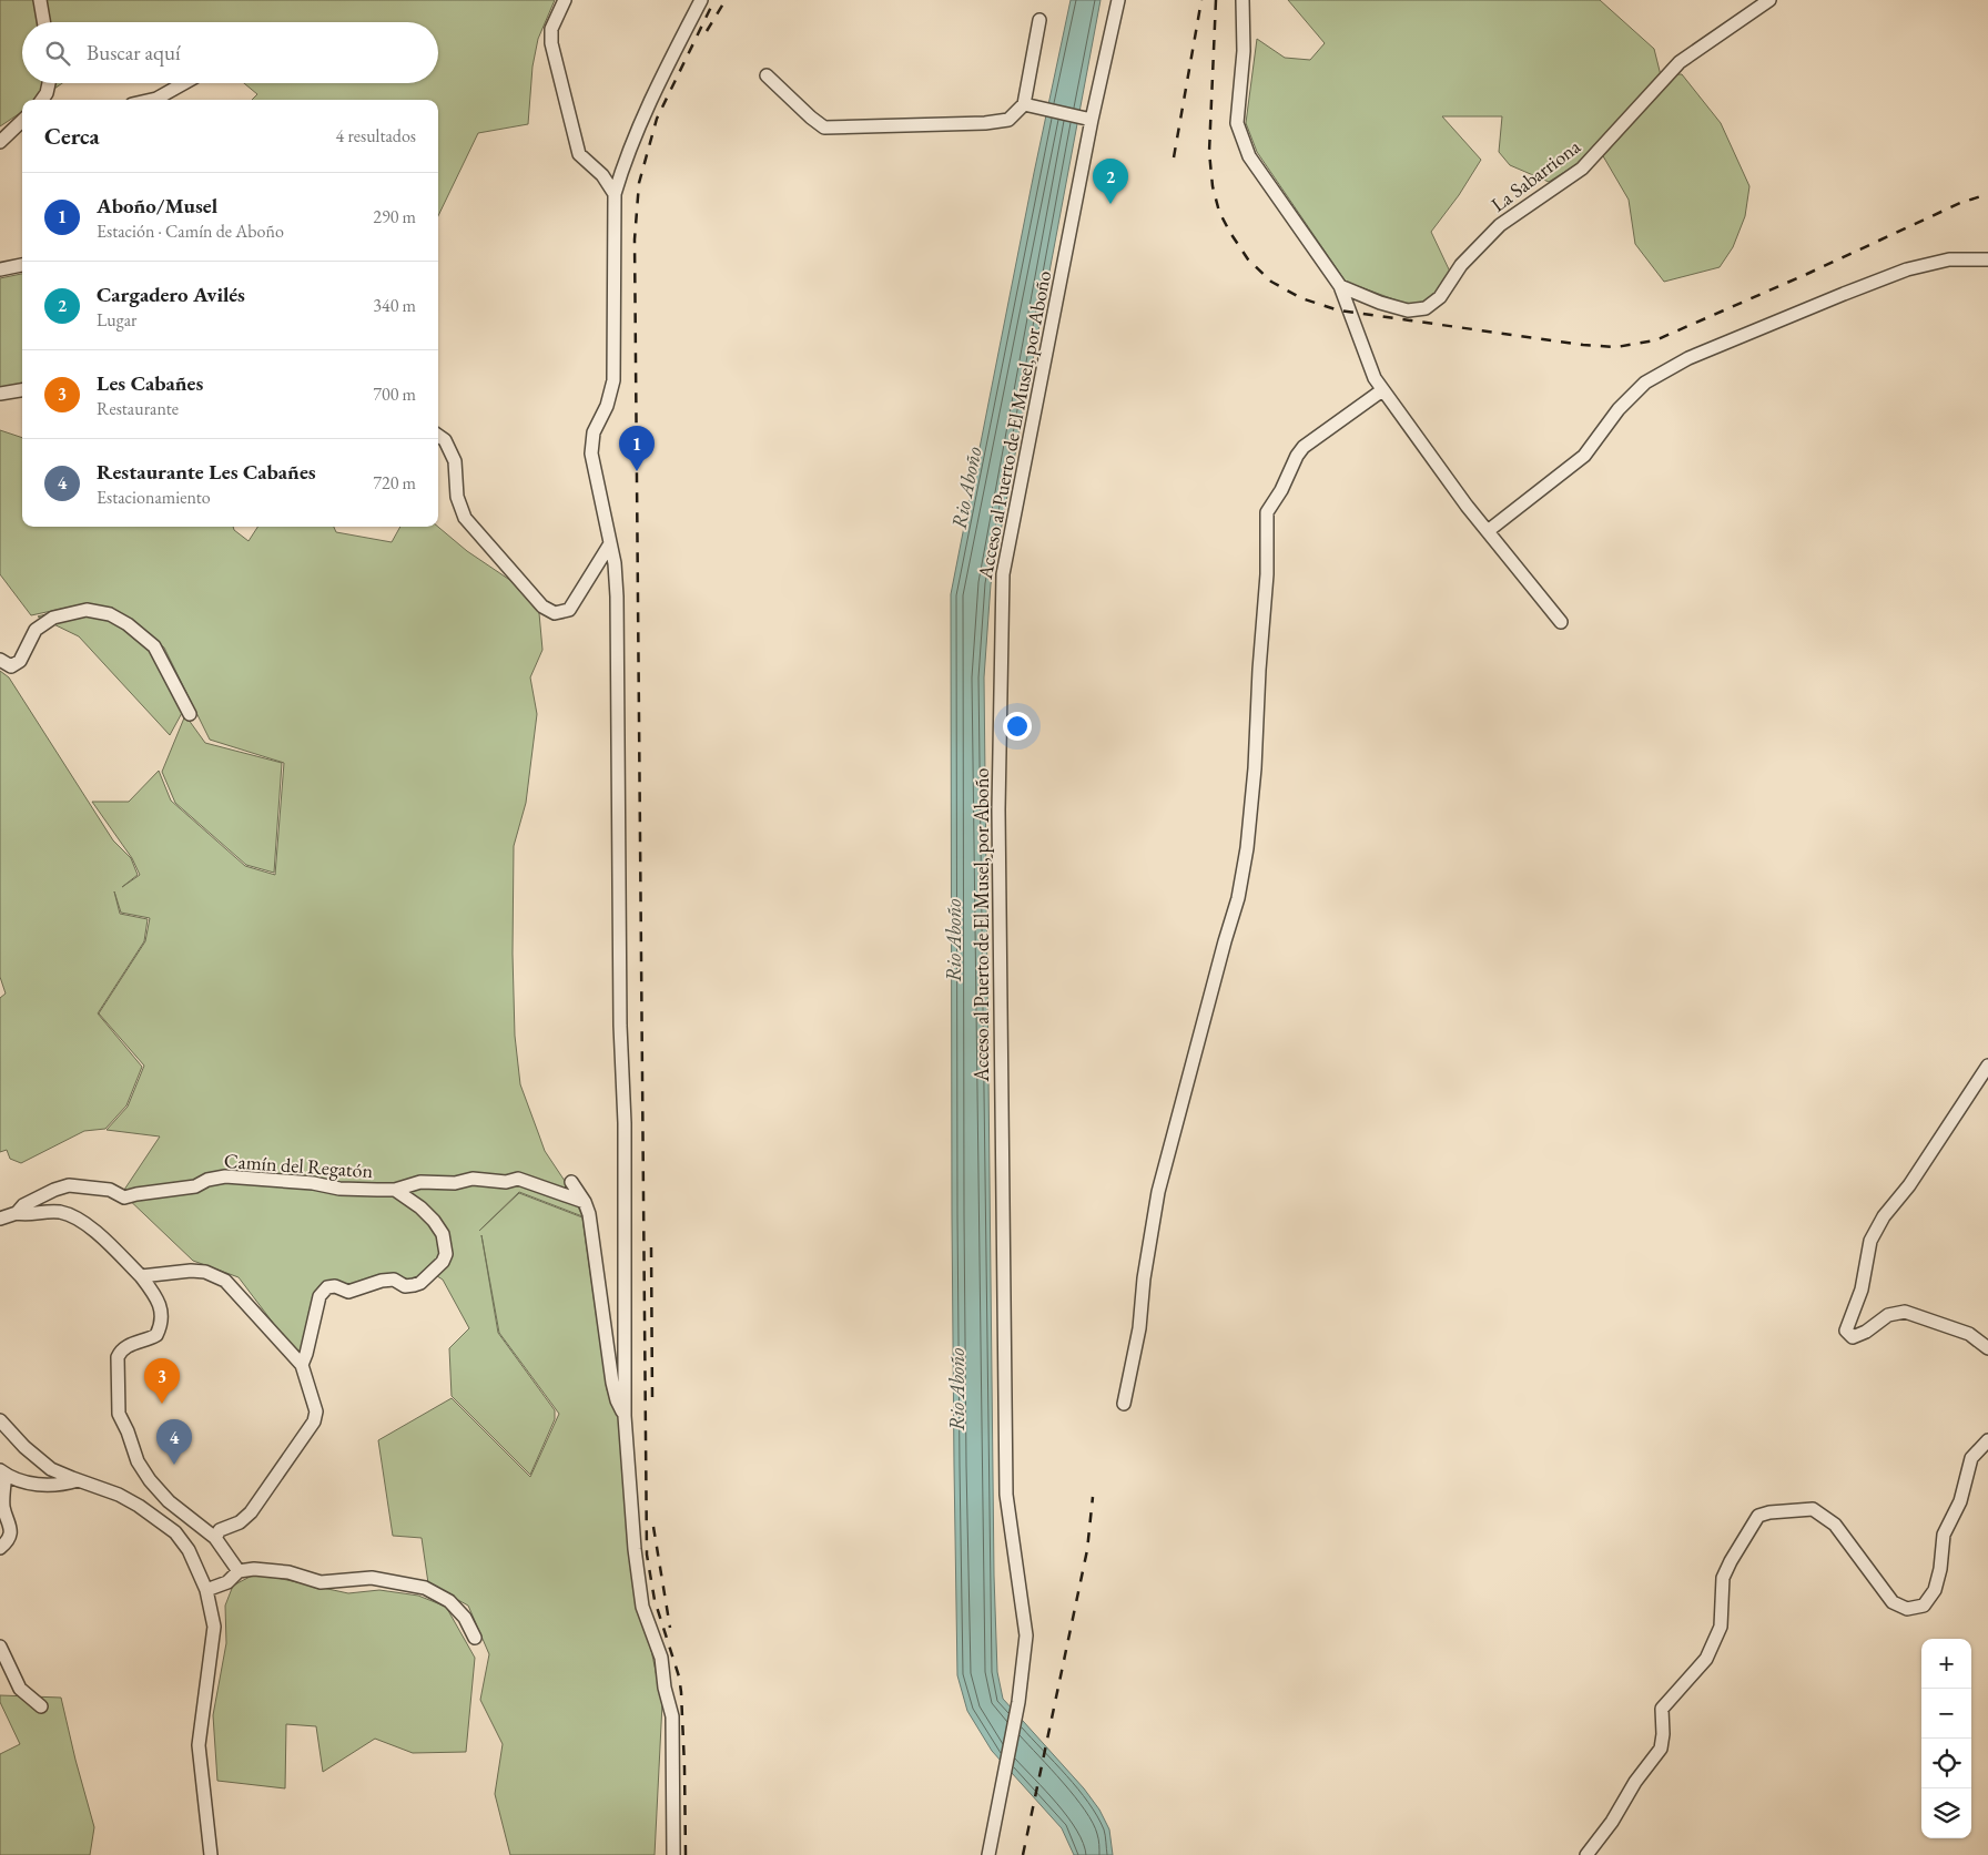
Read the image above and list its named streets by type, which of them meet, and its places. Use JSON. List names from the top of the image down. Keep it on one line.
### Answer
{"streets":{"street":["La Sabarriona","Acceso al Puerto de El Musel, por Aboño","Camín del Regatón"]},"water":["Rio Aboño"],"page":{"search":"Buscar aquí","heading":["Cerca","4 resultados"],"pins":["2","1","3","4"],"list":[{"mark":"1","name":"Aboño/Musel","note":"Estación · Camín de Aboño","value":"290 m"},{"mark":"2","name":"Cargadero Avilés","note":"Lugar","value":"340 m"},{"mark":"3","name":"Les Cabañes","note":"Restaurante","value":"700 m"},{"mark":"4","name":"Restaurante Les Cabañes","note":"Estacionamiento","value":"720 m"}],"map_buttons":["+","−"]}}
